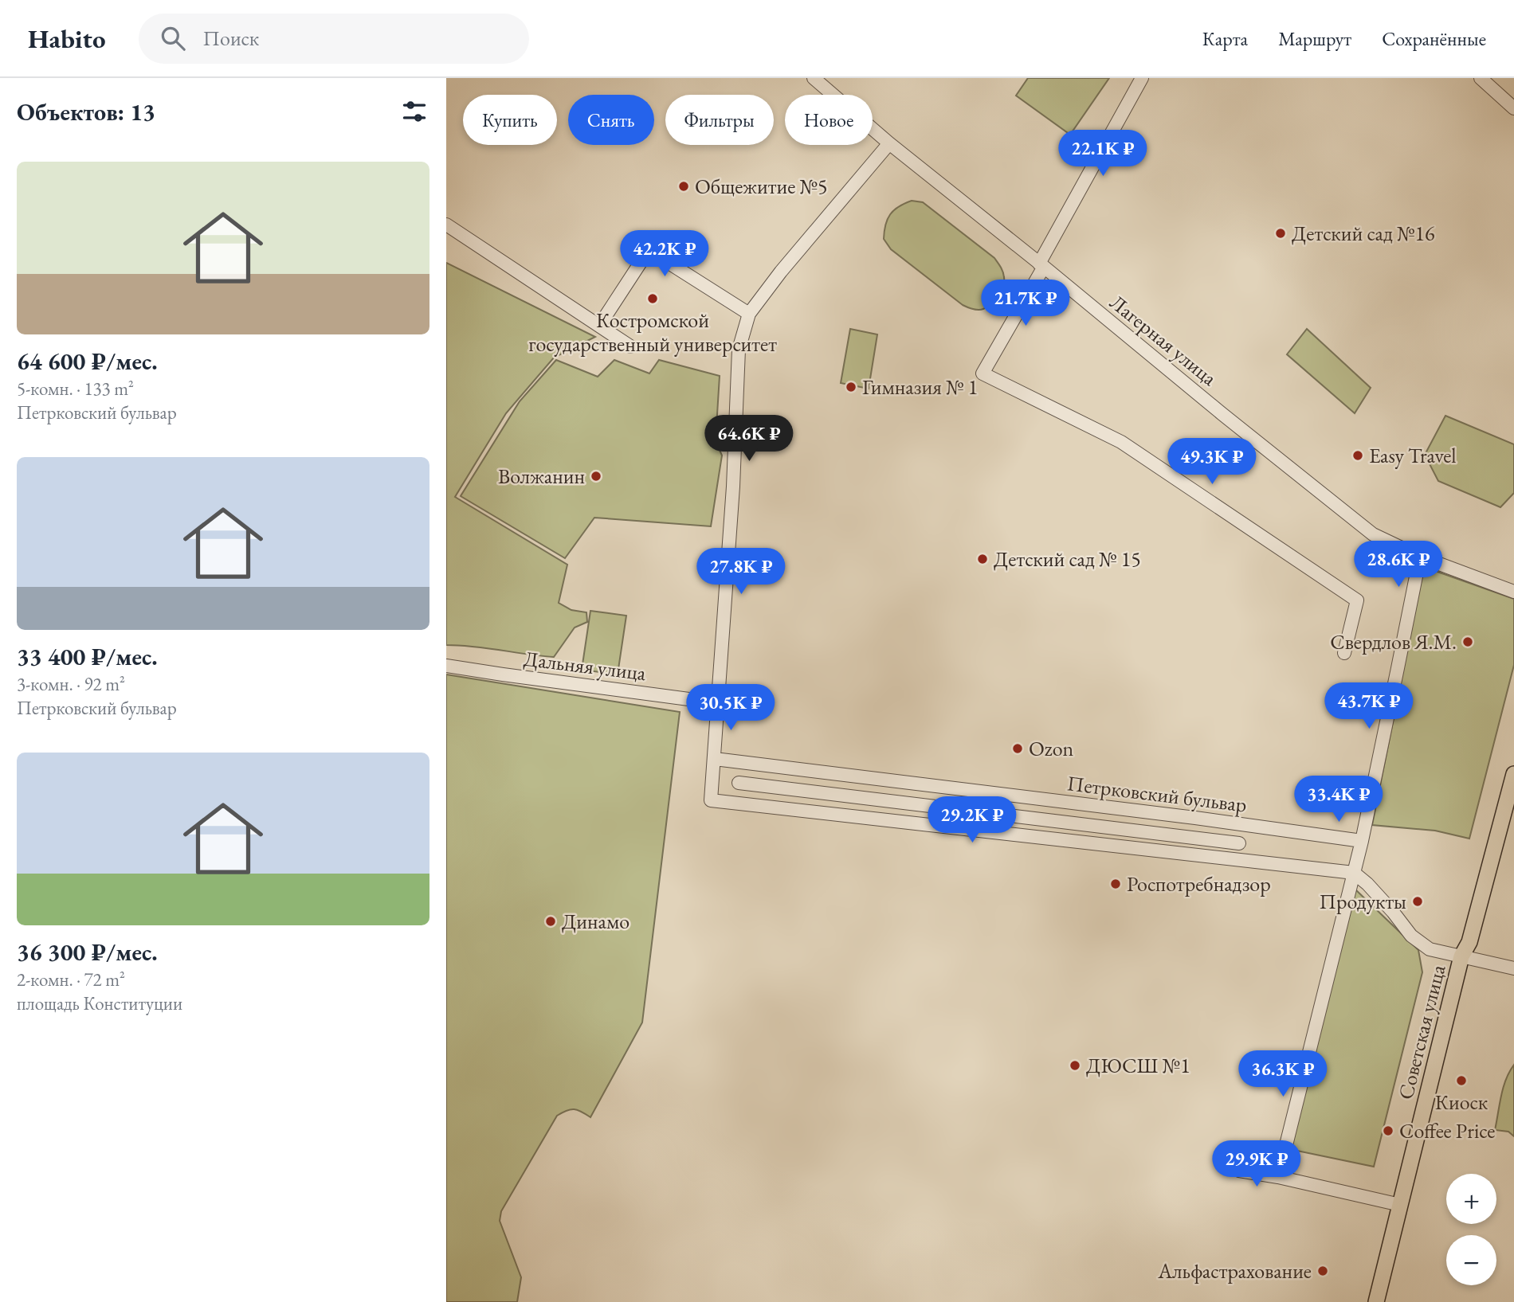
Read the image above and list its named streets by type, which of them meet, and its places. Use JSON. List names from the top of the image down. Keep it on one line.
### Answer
{"streets":{"main road":["Советская улица"],"street":["Лагерная улица","Дальняя улица","Петрковский бульвар"]},"places":["Общежитие №5","Детский сад №16","Костромской государственный университет","Гимназия № 1","Easy Travel","Волжанин","Детский сад № 15","Свердлов Я.М.","Ozon","Роспотребнадзор","Продукты","Динамо","ДЮСШ №1","Киоск","Coffee Price","Альфастрахование"],"page":{"header":"Habito","search":"Поиск","nav":["Карта","Маршрут","Сохранённые"],"heading":"Объектов: 13","chip":["Купить","Снять","Фильтры","Новое"],"price":["22.1K ₽","42.2K ₽","21.7K ₽","64.6K ₽","49.3K ₽","28.6K ₽","27.8K ₽","43.7K ₽","30.5K ₽","33.4K ₽","29.2K ₽","36.3K ₽","29.9K ₽"],"list":[{"name":"64 600 ₽/мес.","note":"5-комн. · 133 m² · Петрковский бульвар"},{"name":"33 400 ₽/мес.","note":"3-комн. · 92 m² · Петрковский бульвар"},{"name":"36 300 ₽/мес.","note":"2-комн. · 72 m² · площадь Конституции"}],"map_buttons":["+","−"]}}
